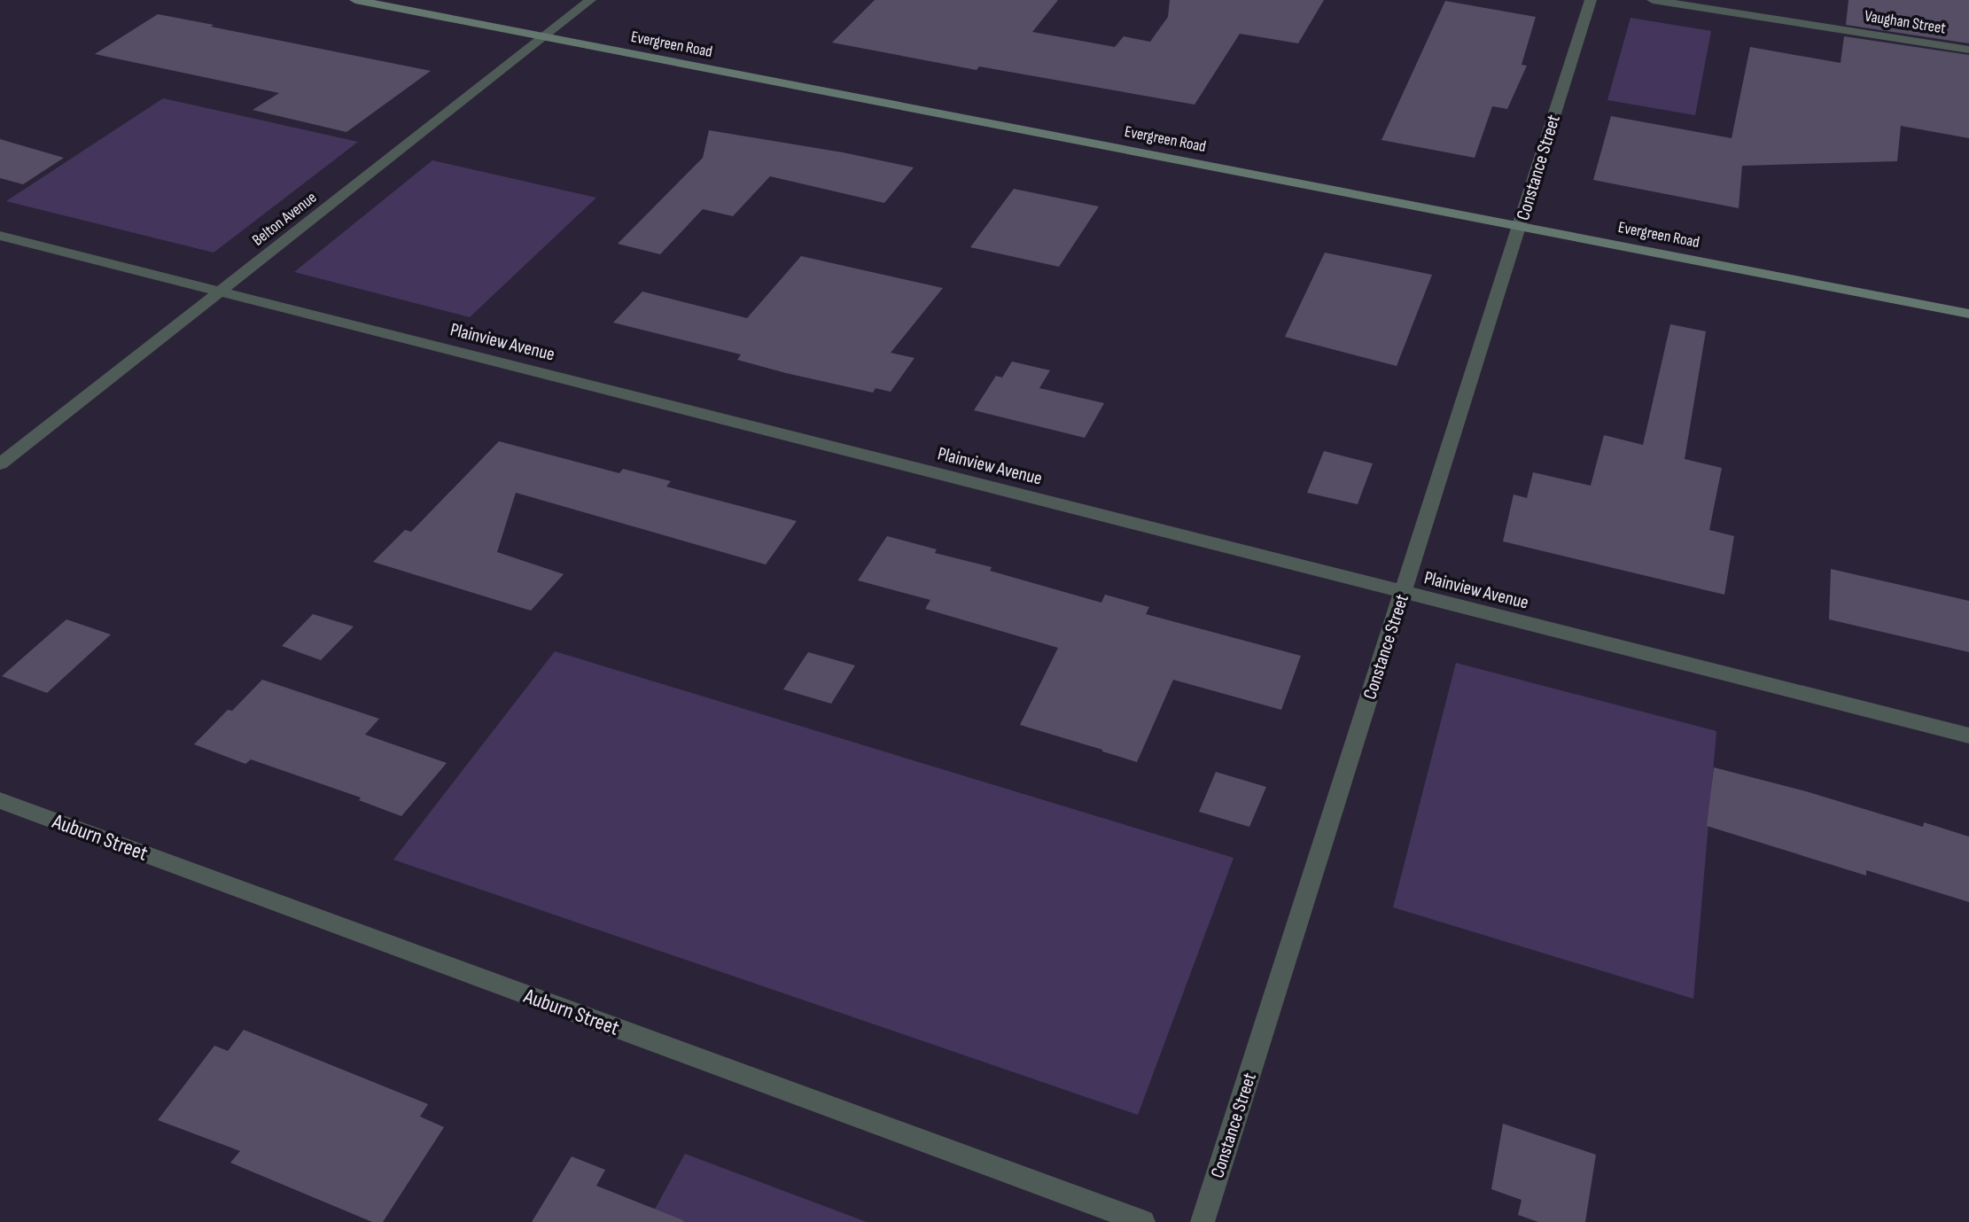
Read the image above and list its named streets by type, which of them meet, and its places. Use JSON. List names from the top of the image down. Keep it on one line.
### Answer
{"streets":{"street":["Vaughan Street","Evergreen Road","Constance Street","Belton Avenue","Plainview Avenue","Auburn Street"]},"crossings":[["Evergreen Road","Constance Street"],["Evergreen Road","Belton Avenue"],["Constance Street","Plainview Avenue"],["Belton Avenue","Plainview Avenue"]]}
